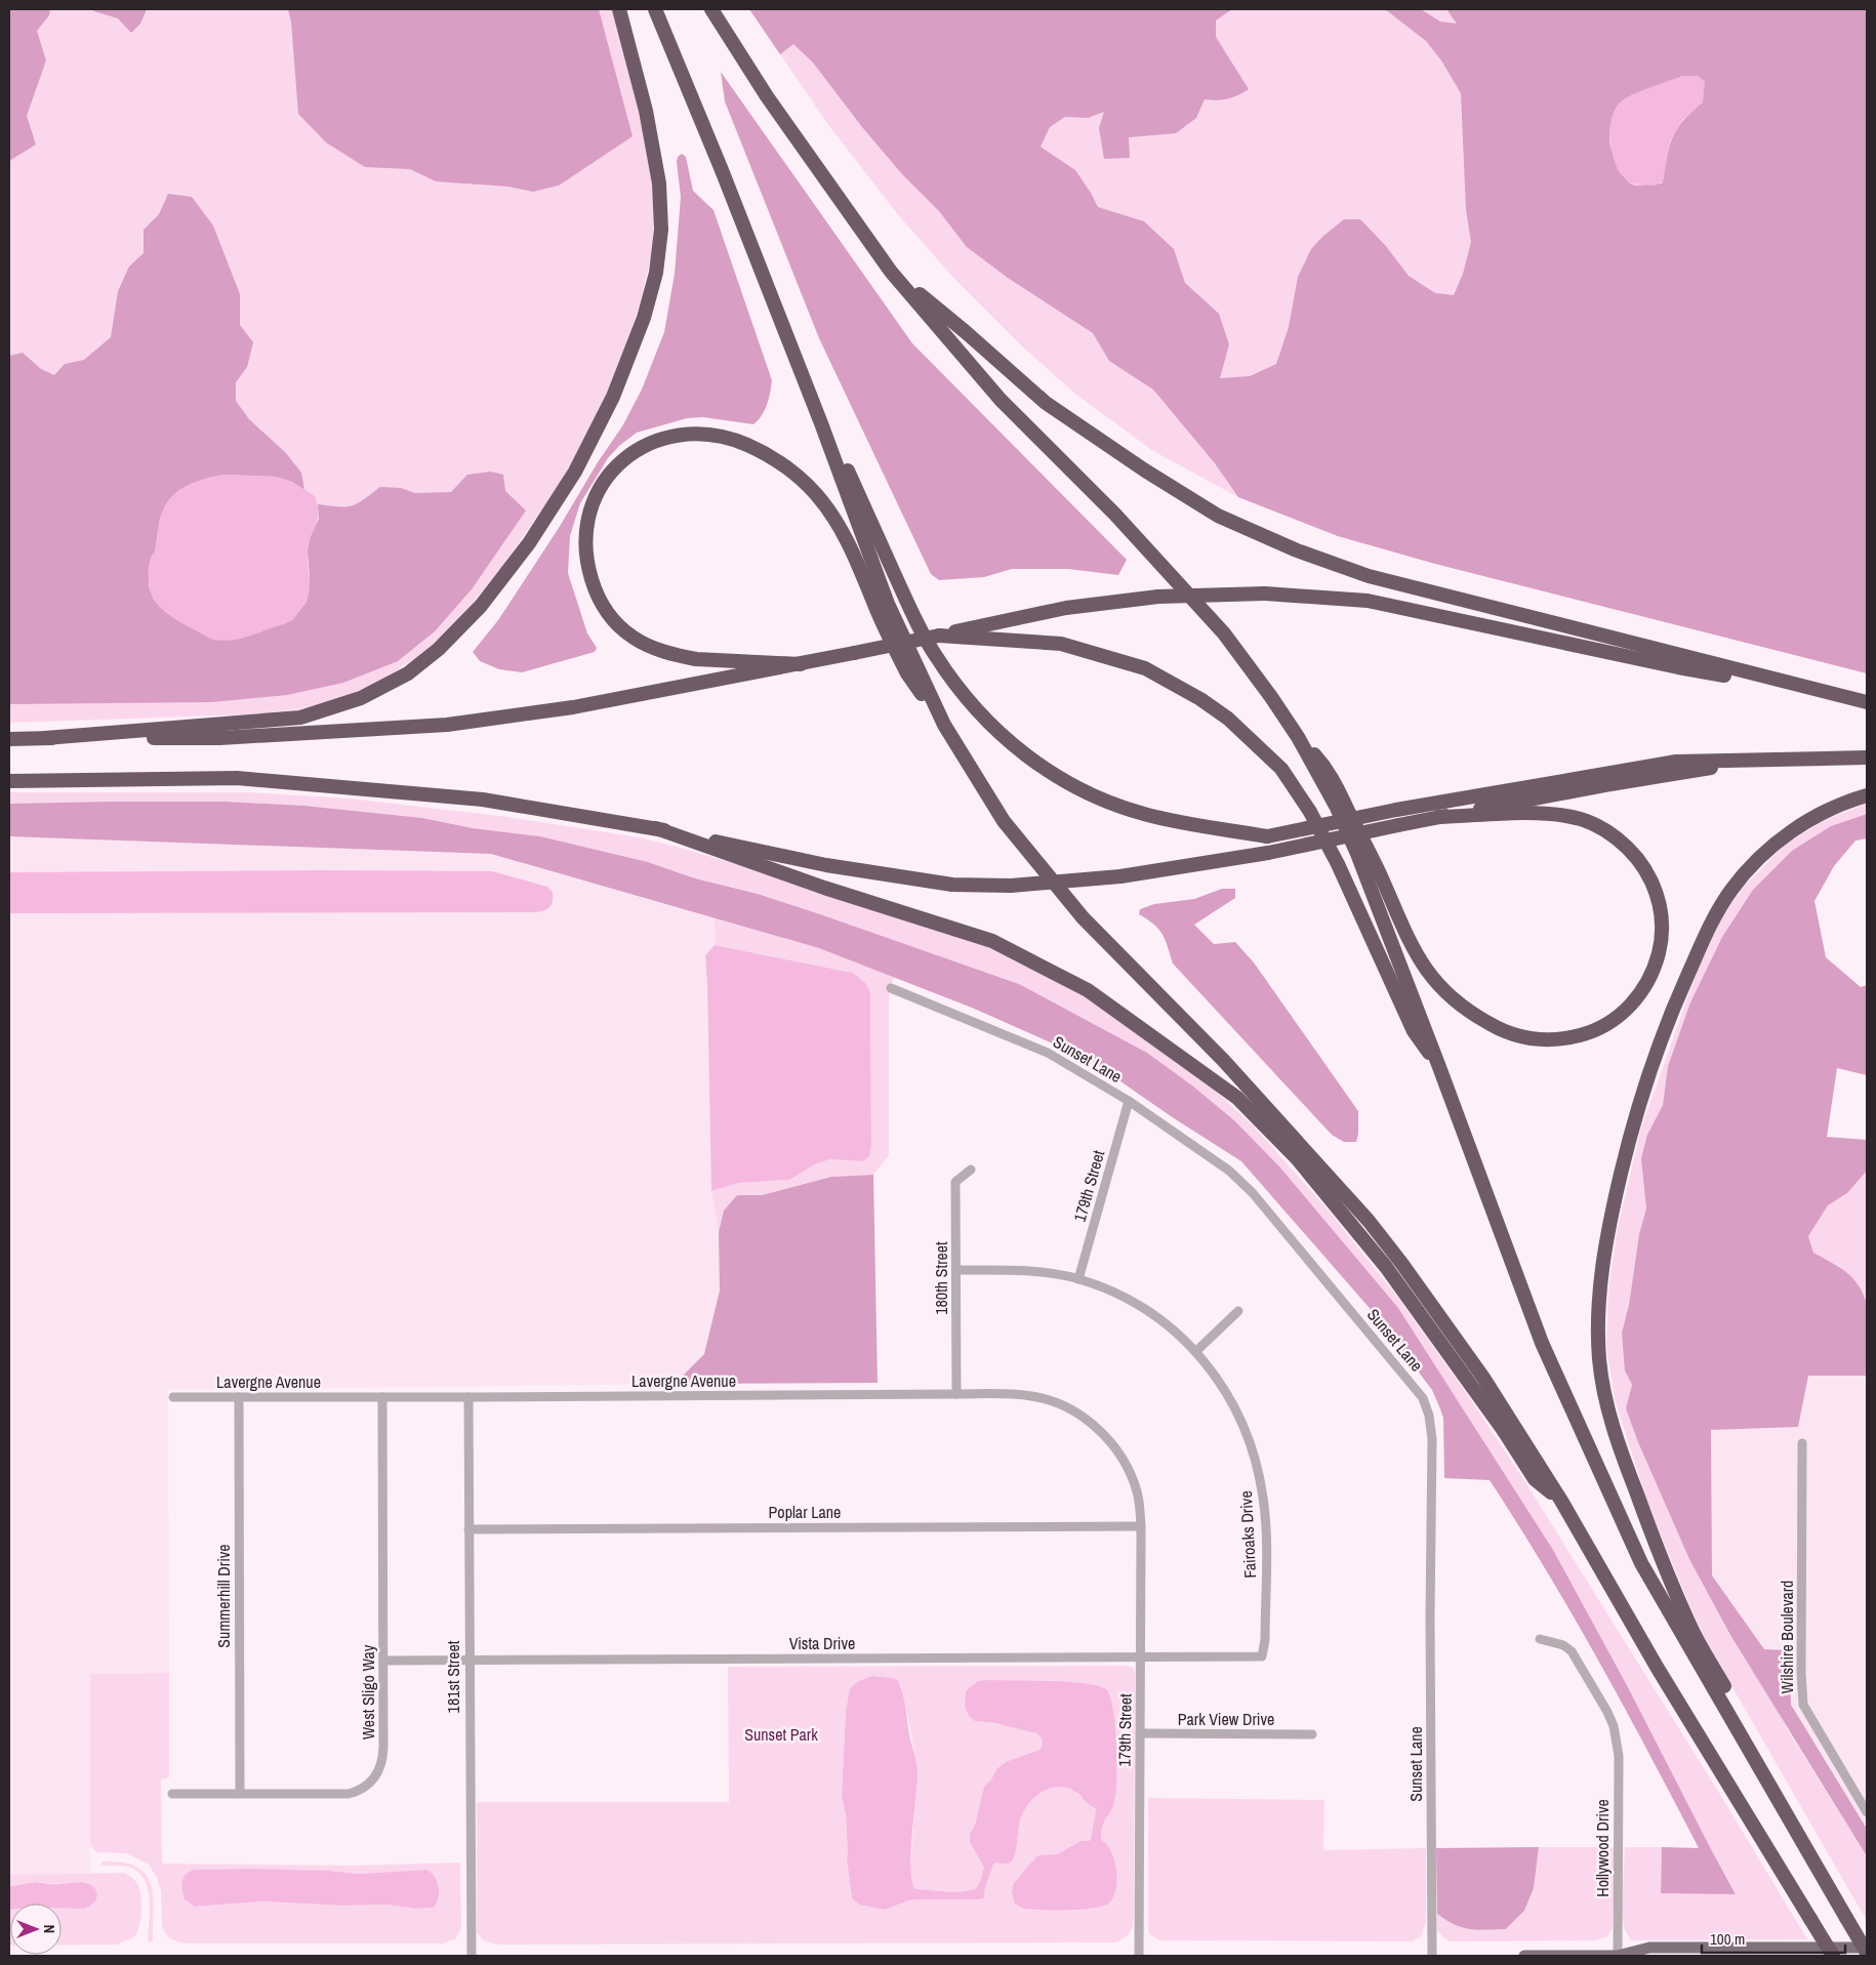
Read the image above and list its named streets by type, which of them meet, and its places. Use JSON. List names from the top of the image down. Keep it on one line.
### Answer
{"streets":{"street":["Sunset Lane","179th Street","180th Street","Lavergne Avenue","Poplar Lane","Fairoaks Drive","Summerhill Drive","Wilshire Boulevard","Vista Drive","181st Street","West Sligo Way","Park View Drive","Hollywood Drive"]},"crossings":[["Sunset Lane","179th Street"],["179th Street","Lavergne Avenue"],["179th Street","Poplar Lane"],["179th Street","Fairoaks Drive"],["179th Street","Vista Drive"],["179th Street","Park View Drive"],["180th Street","Lavergne Avenue"],["180th Street","Fairoaks Drive"],["Lavergne Avenue","Summerhill Drive"],["Lavergne Avenue","181st Street"],["Lavergne Avenue","West Sligo Way"],["Poplar Lane","181st Street"],["Fairoaks Drive","Vista Drive"],["Summerhill Drive","West Sligo Way"],["Vista Drive","181st Street"],["Vista Drive","West Sligo Way"]],"parks":["Sunset Park"],"scale_bar":"100 m","north":"right"}
